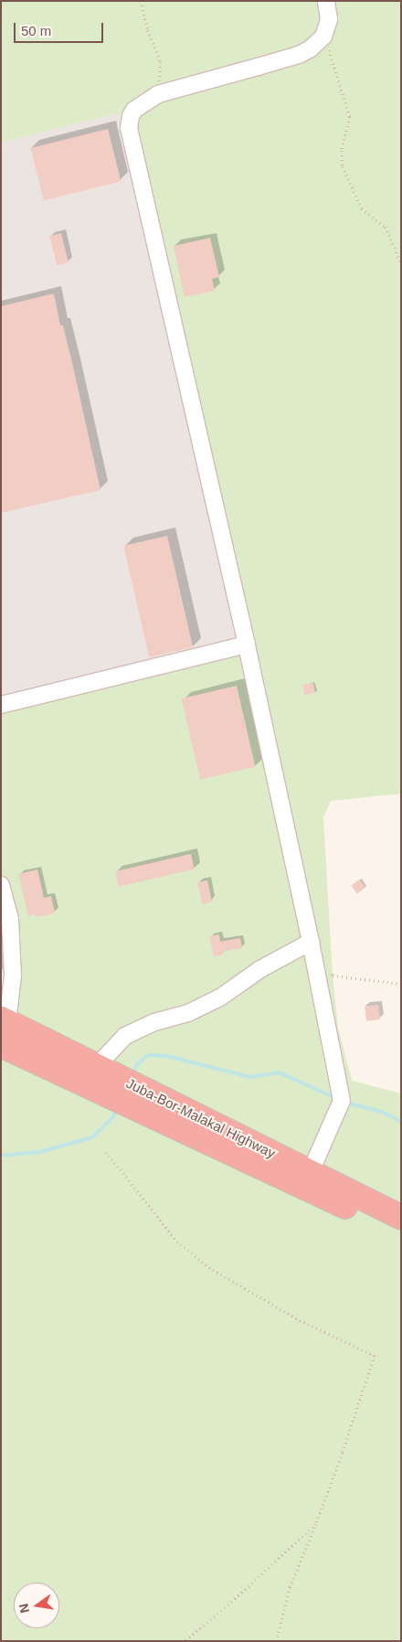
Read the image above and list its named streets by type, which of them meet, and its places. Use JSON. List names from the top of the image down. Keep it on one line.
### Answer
{"streets":{"highway":["Juba-Bor-Malakal Highway"]},"scale_bar":"50 m","north":"left"}
